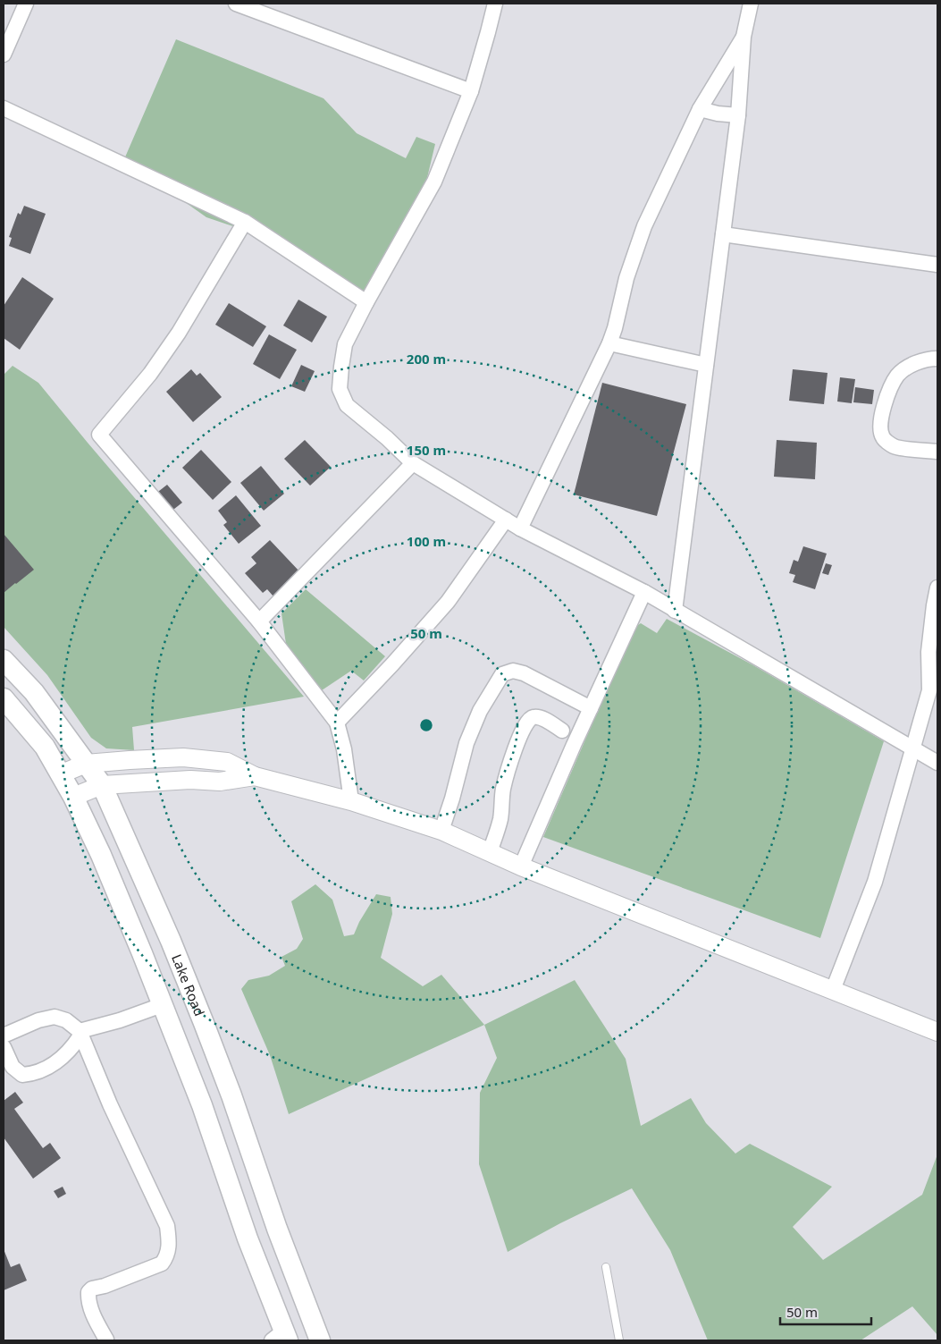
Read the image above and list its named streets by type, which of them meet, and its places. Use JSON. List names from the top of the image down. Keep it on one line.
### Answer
{"streets":{"main road":["Lake Road"]},"scale_bar":"50 m","rings":["200 m","150 m","100 m","50 m"]}
